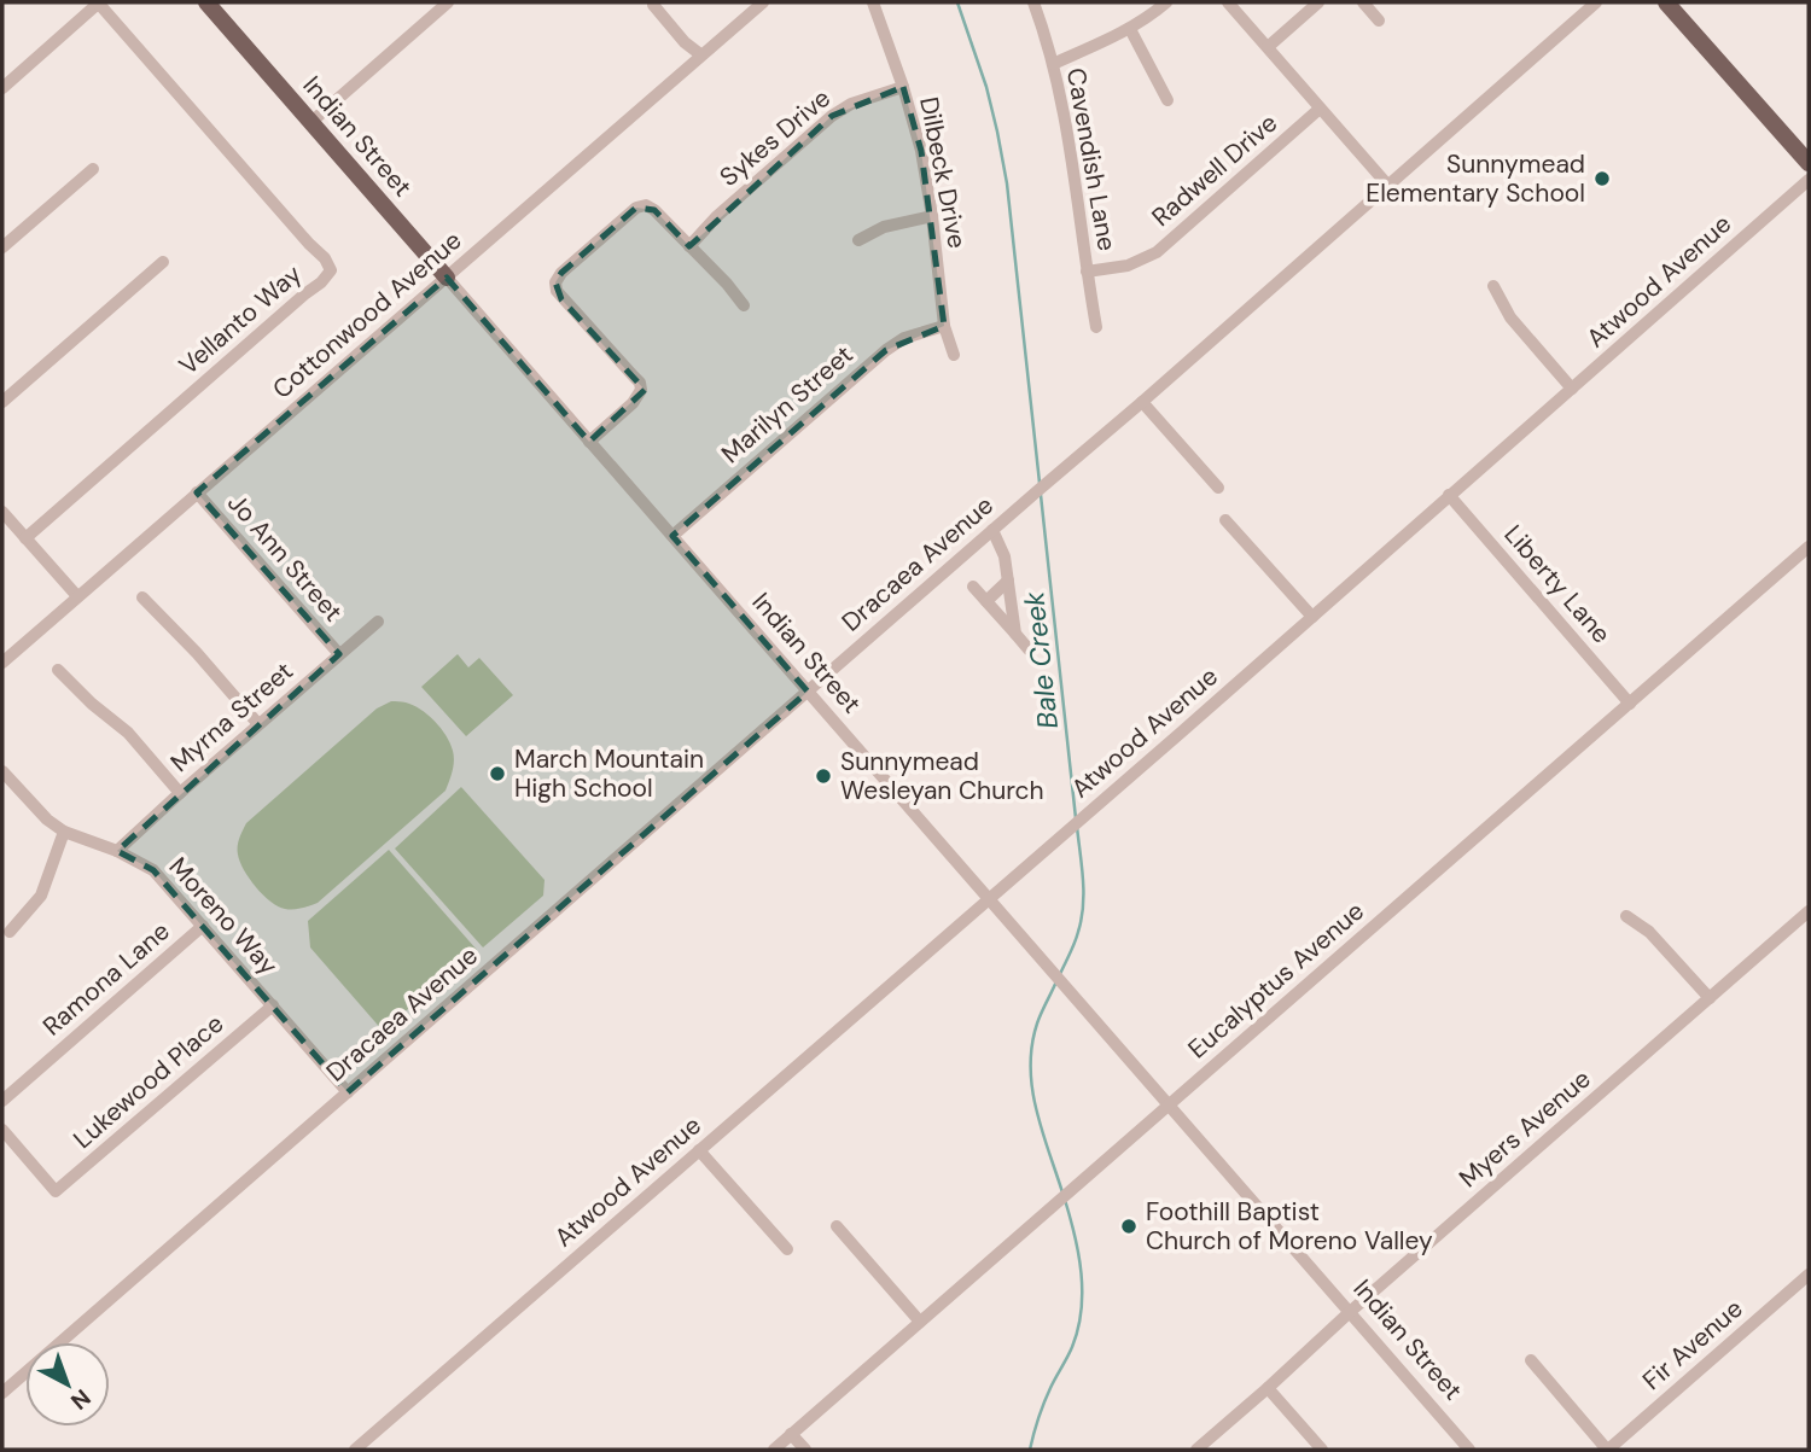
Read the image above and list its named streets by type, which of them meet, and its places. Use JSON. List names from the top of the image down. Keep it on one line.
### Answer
{"streets":{"main road":["Indian Street"],"street":["Sykes Drive","Cavendish Lane","Radwell Drive","Dilbeck Drive","Atwood Avenue","Cottonwood Avenue","Vellanto Way","Marilyn Street","Jo Ann Street","Dracaea Avenue","Liberty Lane","Myrna Street","Moreno Way","Ramona Lane","Eucalyptus Avenue","Lukewood Place","Myers Avenue","Fir Avenue"]},"crossings":[["Indian Street","Atwood Avenue"],["Indian Street","Cottonwood Avenue"],["Indian Street","Marilyn Street"],["Indian Street","Dracaea Avenue"],["Indian Street","Eucalyptus Avenue"],["Indian Street","Myers Avenue"],["Sykes Drive","Dilbeck Drive"],["Cavendish Lane","Radwell Drive"],["Dilbeck Drive","Marilyn Street"],["Atwood Avenue","Liberty Lane"],["Cottonwood Avenue","Jo Ann Street"],["Jo Ann Street","Myrna Street"],["Dracaea Avenue","Moreno Way"],["Liberty Lane","Eucalyptus Avenue"],["Myrna Street","Moreno Way"],["Moreno Way","Ramona Lane"],["Moreno Way","Lukewood Place"]],"water":["Bale Creek"],"places":["Sunnymead Elementary School","March Mountain High School","Sunnymead Wesleyan Church","Foothill Baptist Church of Moreno Valley"],"north":"bottom right"}
